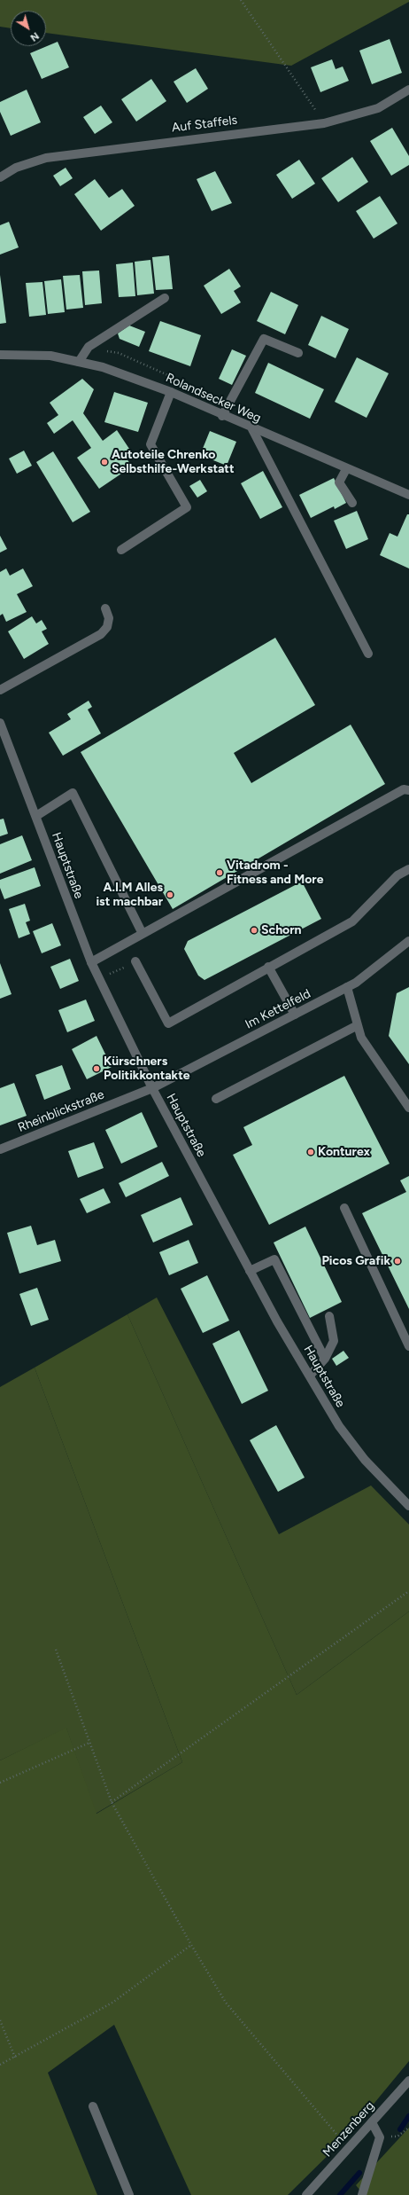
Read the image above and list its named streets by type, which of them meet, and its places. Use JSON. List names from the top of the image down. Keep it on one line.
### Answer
{"streets":{"street":["Auf Staffels","Rolandsecker Weg","Hauptstraße","Im Kettelfeld","Rheinblickstraße","Menzenberg"]},"crossings":[["Hauptstraße","Im Kettelfeld"],["Hauptstraße","Rheinblickstraße"],["Im Kettelfeld","Rheinblickstraße"]],"places":["Autoteile Chrenko Selbsthilfe-Werkstatt","Vitadrom - Fitness and More","A.I.M Alles ist machbar","Schorn","Kürschners Politikkontakte","Konturex","Picos Grafik"],"north":"bottom right"}
